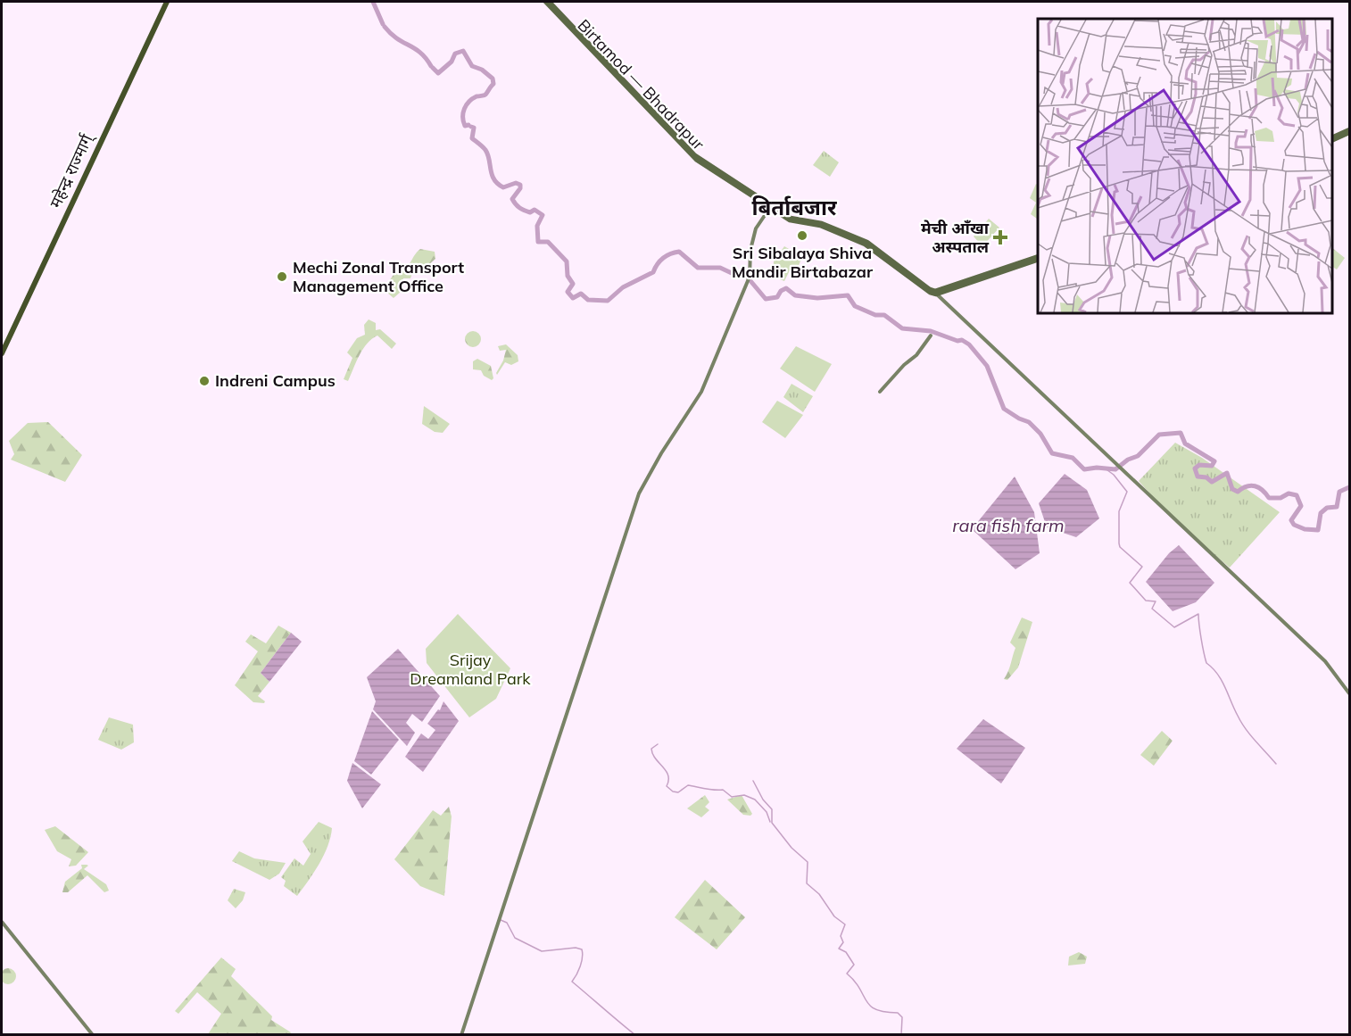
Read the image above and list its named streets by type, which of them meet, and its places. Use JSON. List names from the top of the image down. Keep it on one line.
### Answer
{"streets":{"highway":["महेन्द्र राज्मार्ग्"],"main road":["Birtamod — Bhadrapur"]},"districts":["बिर्ताबजार"],"water":["rara fish farm"],"parks":["Srijay Dreamland Park"],"places":{"other":["Sri Sibalaya Shiva Mandir Birtabazar","Mechi Zonal Transport Management Office","Indreni Campus"],"health":["मेची आँखा अस्पताल"]}}
